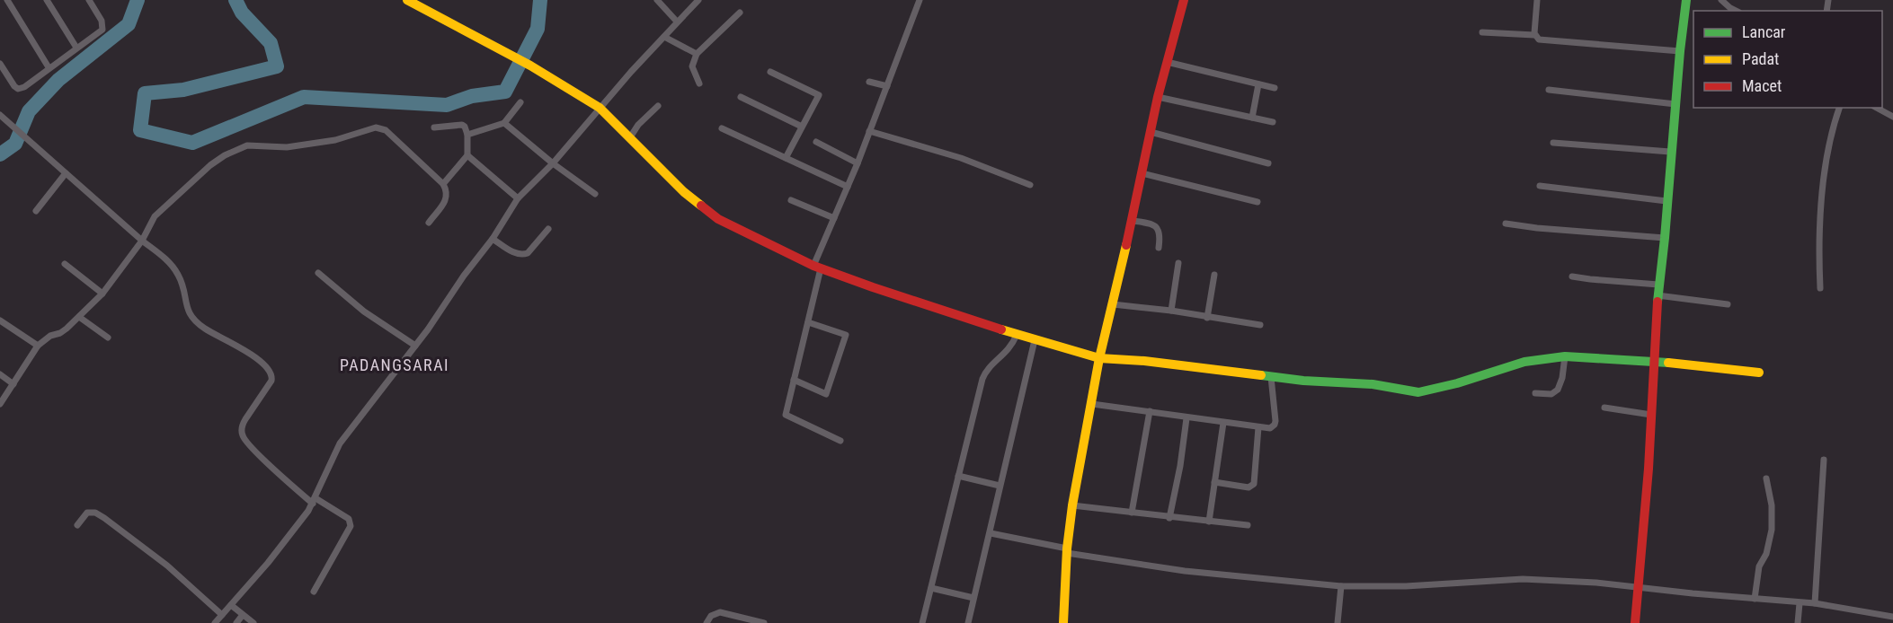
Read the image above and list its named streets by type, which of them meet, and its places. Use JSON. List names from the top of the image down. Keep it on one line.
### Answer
{"districts":["PADANGSARAI"],"legend":["Lancar","Padat","Macet"]}
